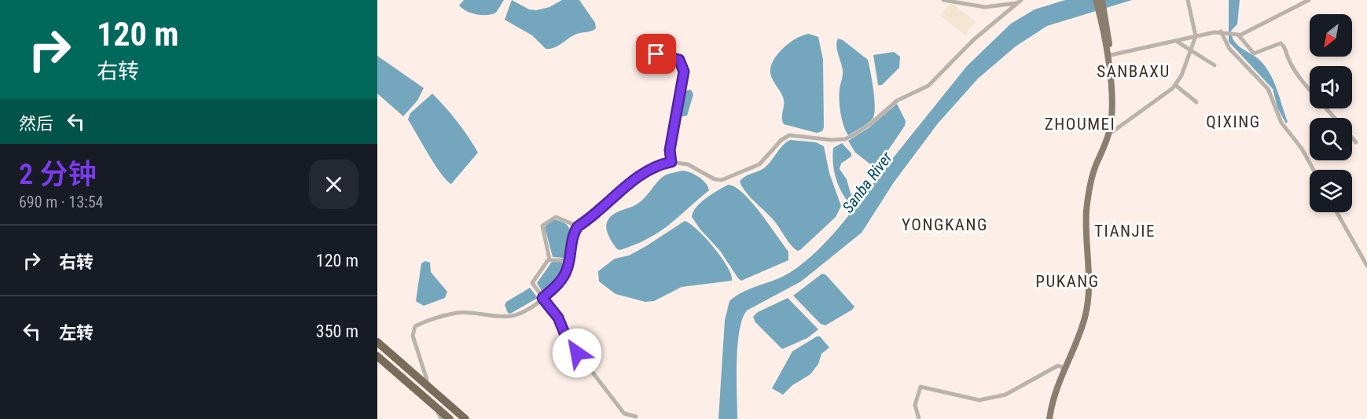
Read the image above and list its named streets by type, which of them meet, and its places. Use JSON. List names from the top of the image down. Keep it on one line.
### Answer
{"districts":["SANBAXU","QIXING","ZHOUMEI","YONGKANG","TIANJIE","PUKANG"],"water":["Sanba River"],"north":"bottom left","page":{"turn":["120 m","右转"],"then":"然后","heading":["2 分钟","690 m · 13:54"],"list":[{"name":"右转","value":"120 m"},{"name":"左转","value":"350 m"}]}}
